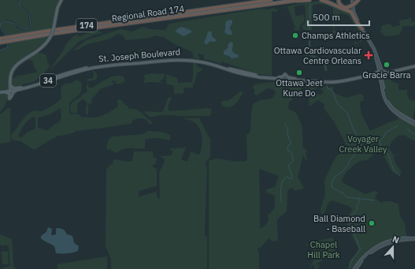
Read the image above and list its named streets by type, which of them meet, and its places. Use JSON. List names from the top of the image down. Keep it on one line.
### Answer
{"streets":{"highway":["Regional Road 174","174"],"main road":["St. Joseph Boulevard","34"]},"parks":["Voyager Creek Valley","Chapel Hill Park"],"places":{"other":["Champs Athletics","Gracie Barra","Ottawa Jeet Kune Do","Ball Diamond - Baseball"],"health":["Ottawa Cardiovascular Centre Orleans"]},"scale_bar":"500 m","north":"top"}
